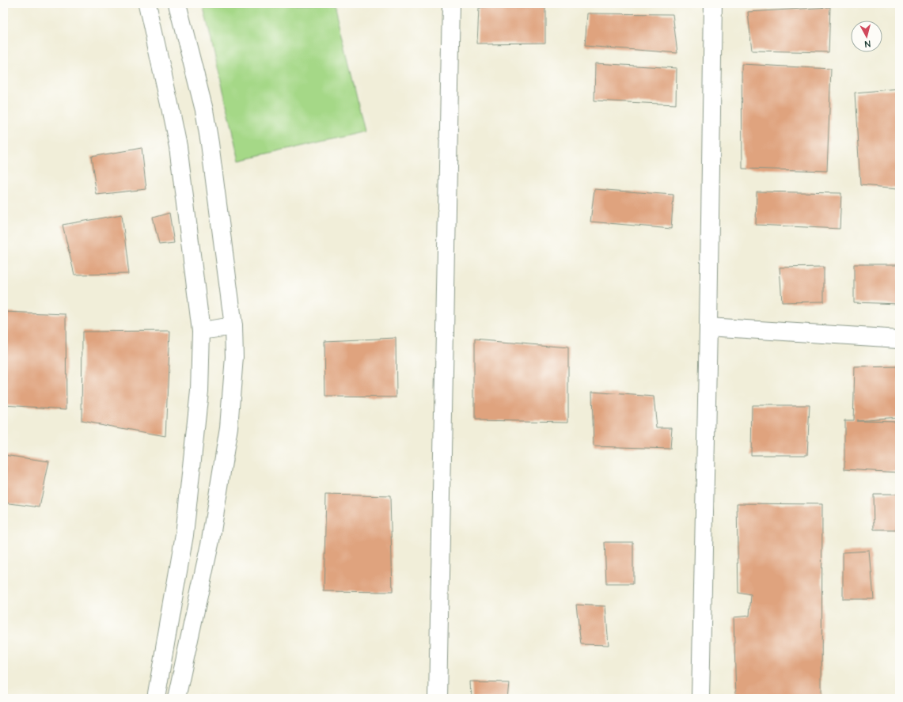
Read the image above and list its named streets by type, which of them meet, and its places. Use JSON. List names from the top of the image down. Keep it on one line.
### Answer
{"north":"bottom"}
